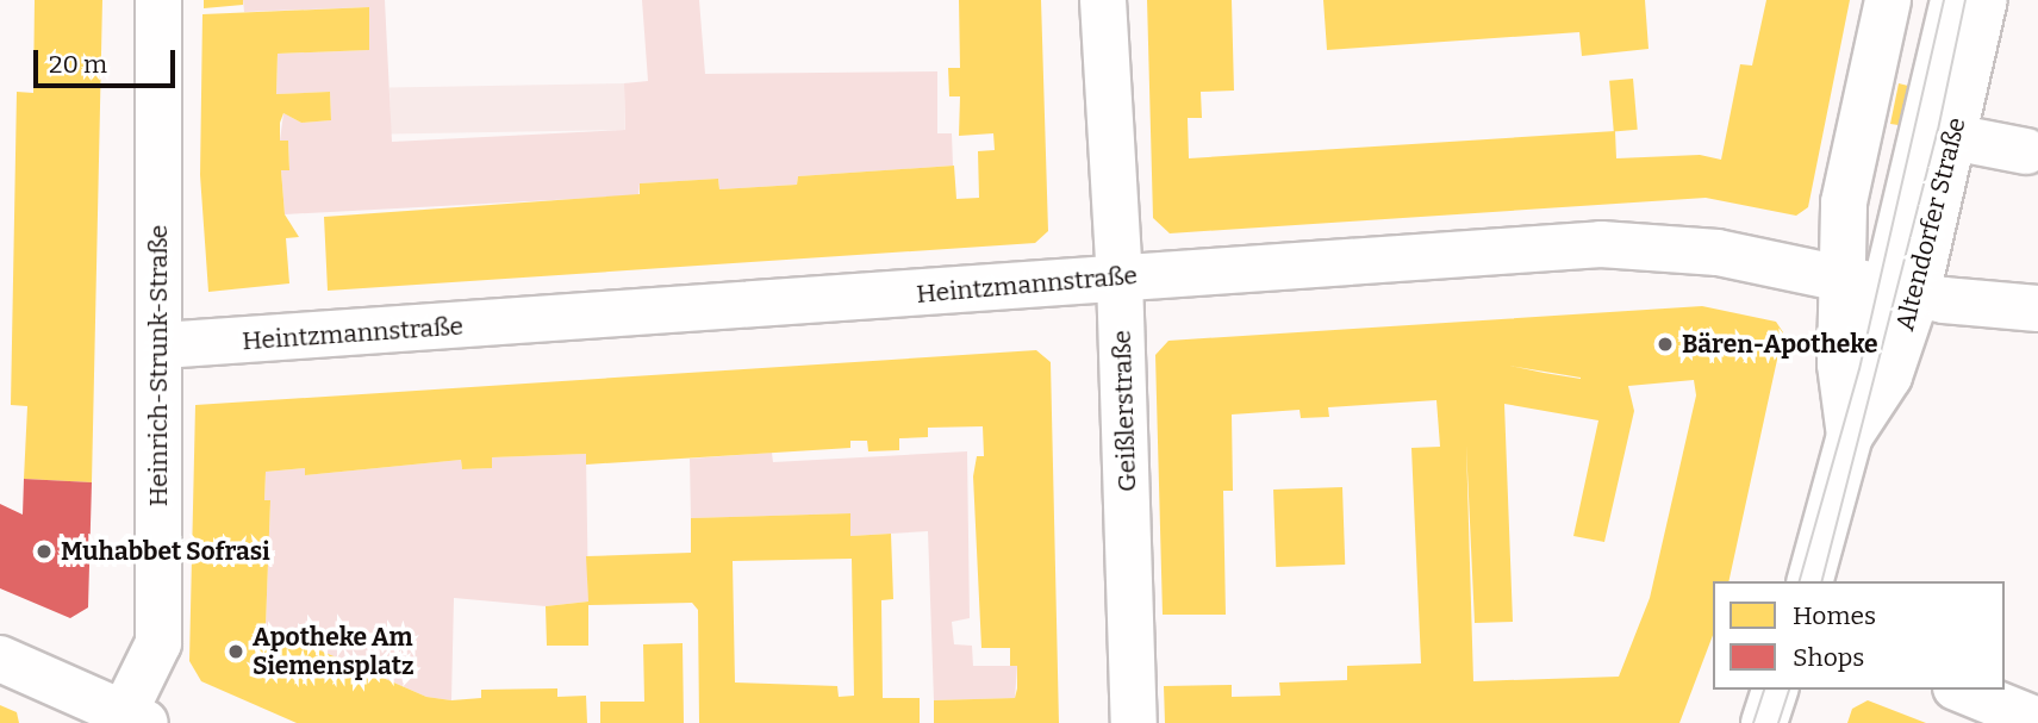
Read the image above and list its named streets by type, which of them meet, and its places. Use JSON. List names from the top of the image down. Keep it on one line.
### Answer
{"streets":{"street":["Altendorfer Straße","Heintzmannstraße","Heinrich-Strunk-Straße","Geißlerstraße"]},"crossings":[["Altendorfer Straße","Heintzmannstraße"],["Heintzmannstraße","Heinrich-Strunk-Straße"],["Heintzmannstraße","Geißlerstraße"]],"places":["Bären-Apotheke","Muhabbet Sofrasi","Apotheke Am Siemensplatz"],"legend":["Homes","Shops"],"scale_bar":"20 m"}
